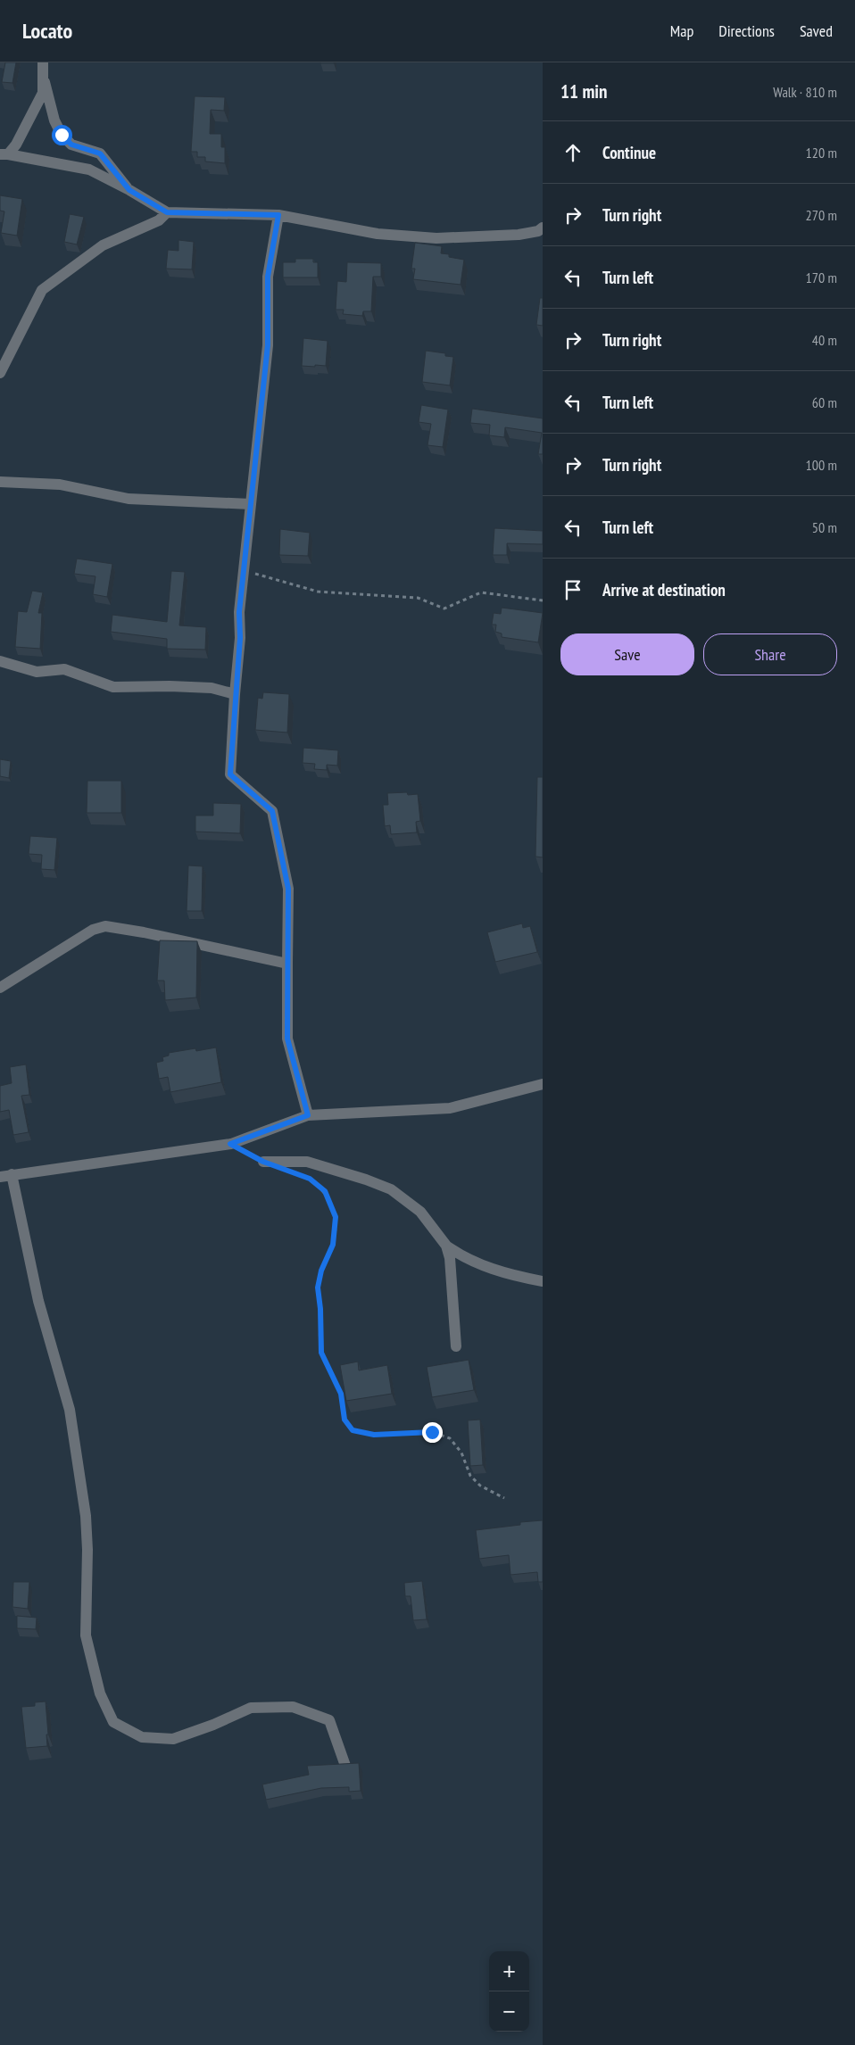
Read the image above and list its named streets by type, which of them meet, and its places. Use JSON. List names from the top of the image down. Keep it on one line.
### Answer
{"page":{"header":"Locato","nav":["Map","Directions","Saved"],"heading":["11 min","Walk · 810 m"],"list":[["Continue","120 m"],["Turn right","270 m"],["Turn left","170 m"],["Turn right","40 m"],["Turn left","60 m"],["Turn right","100 m"],["Turn left","50 m"],"Arrive at destination"],"buttons":["Save","Share"],"map_buttons":["+","−"]}}
